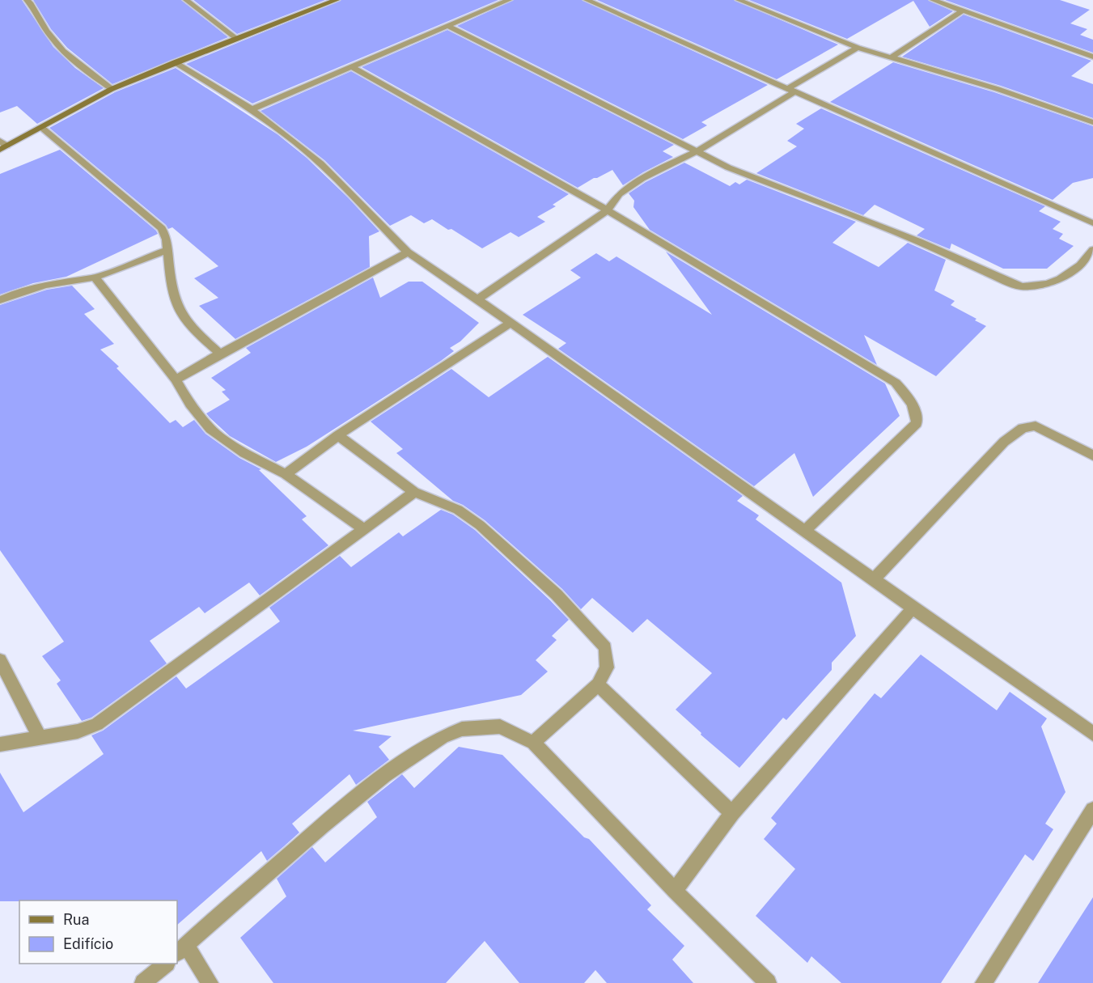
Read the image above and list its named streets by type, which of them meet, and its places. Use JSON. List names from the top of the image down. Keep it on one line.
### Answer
{"legend":["Rua","Edifício"]}
